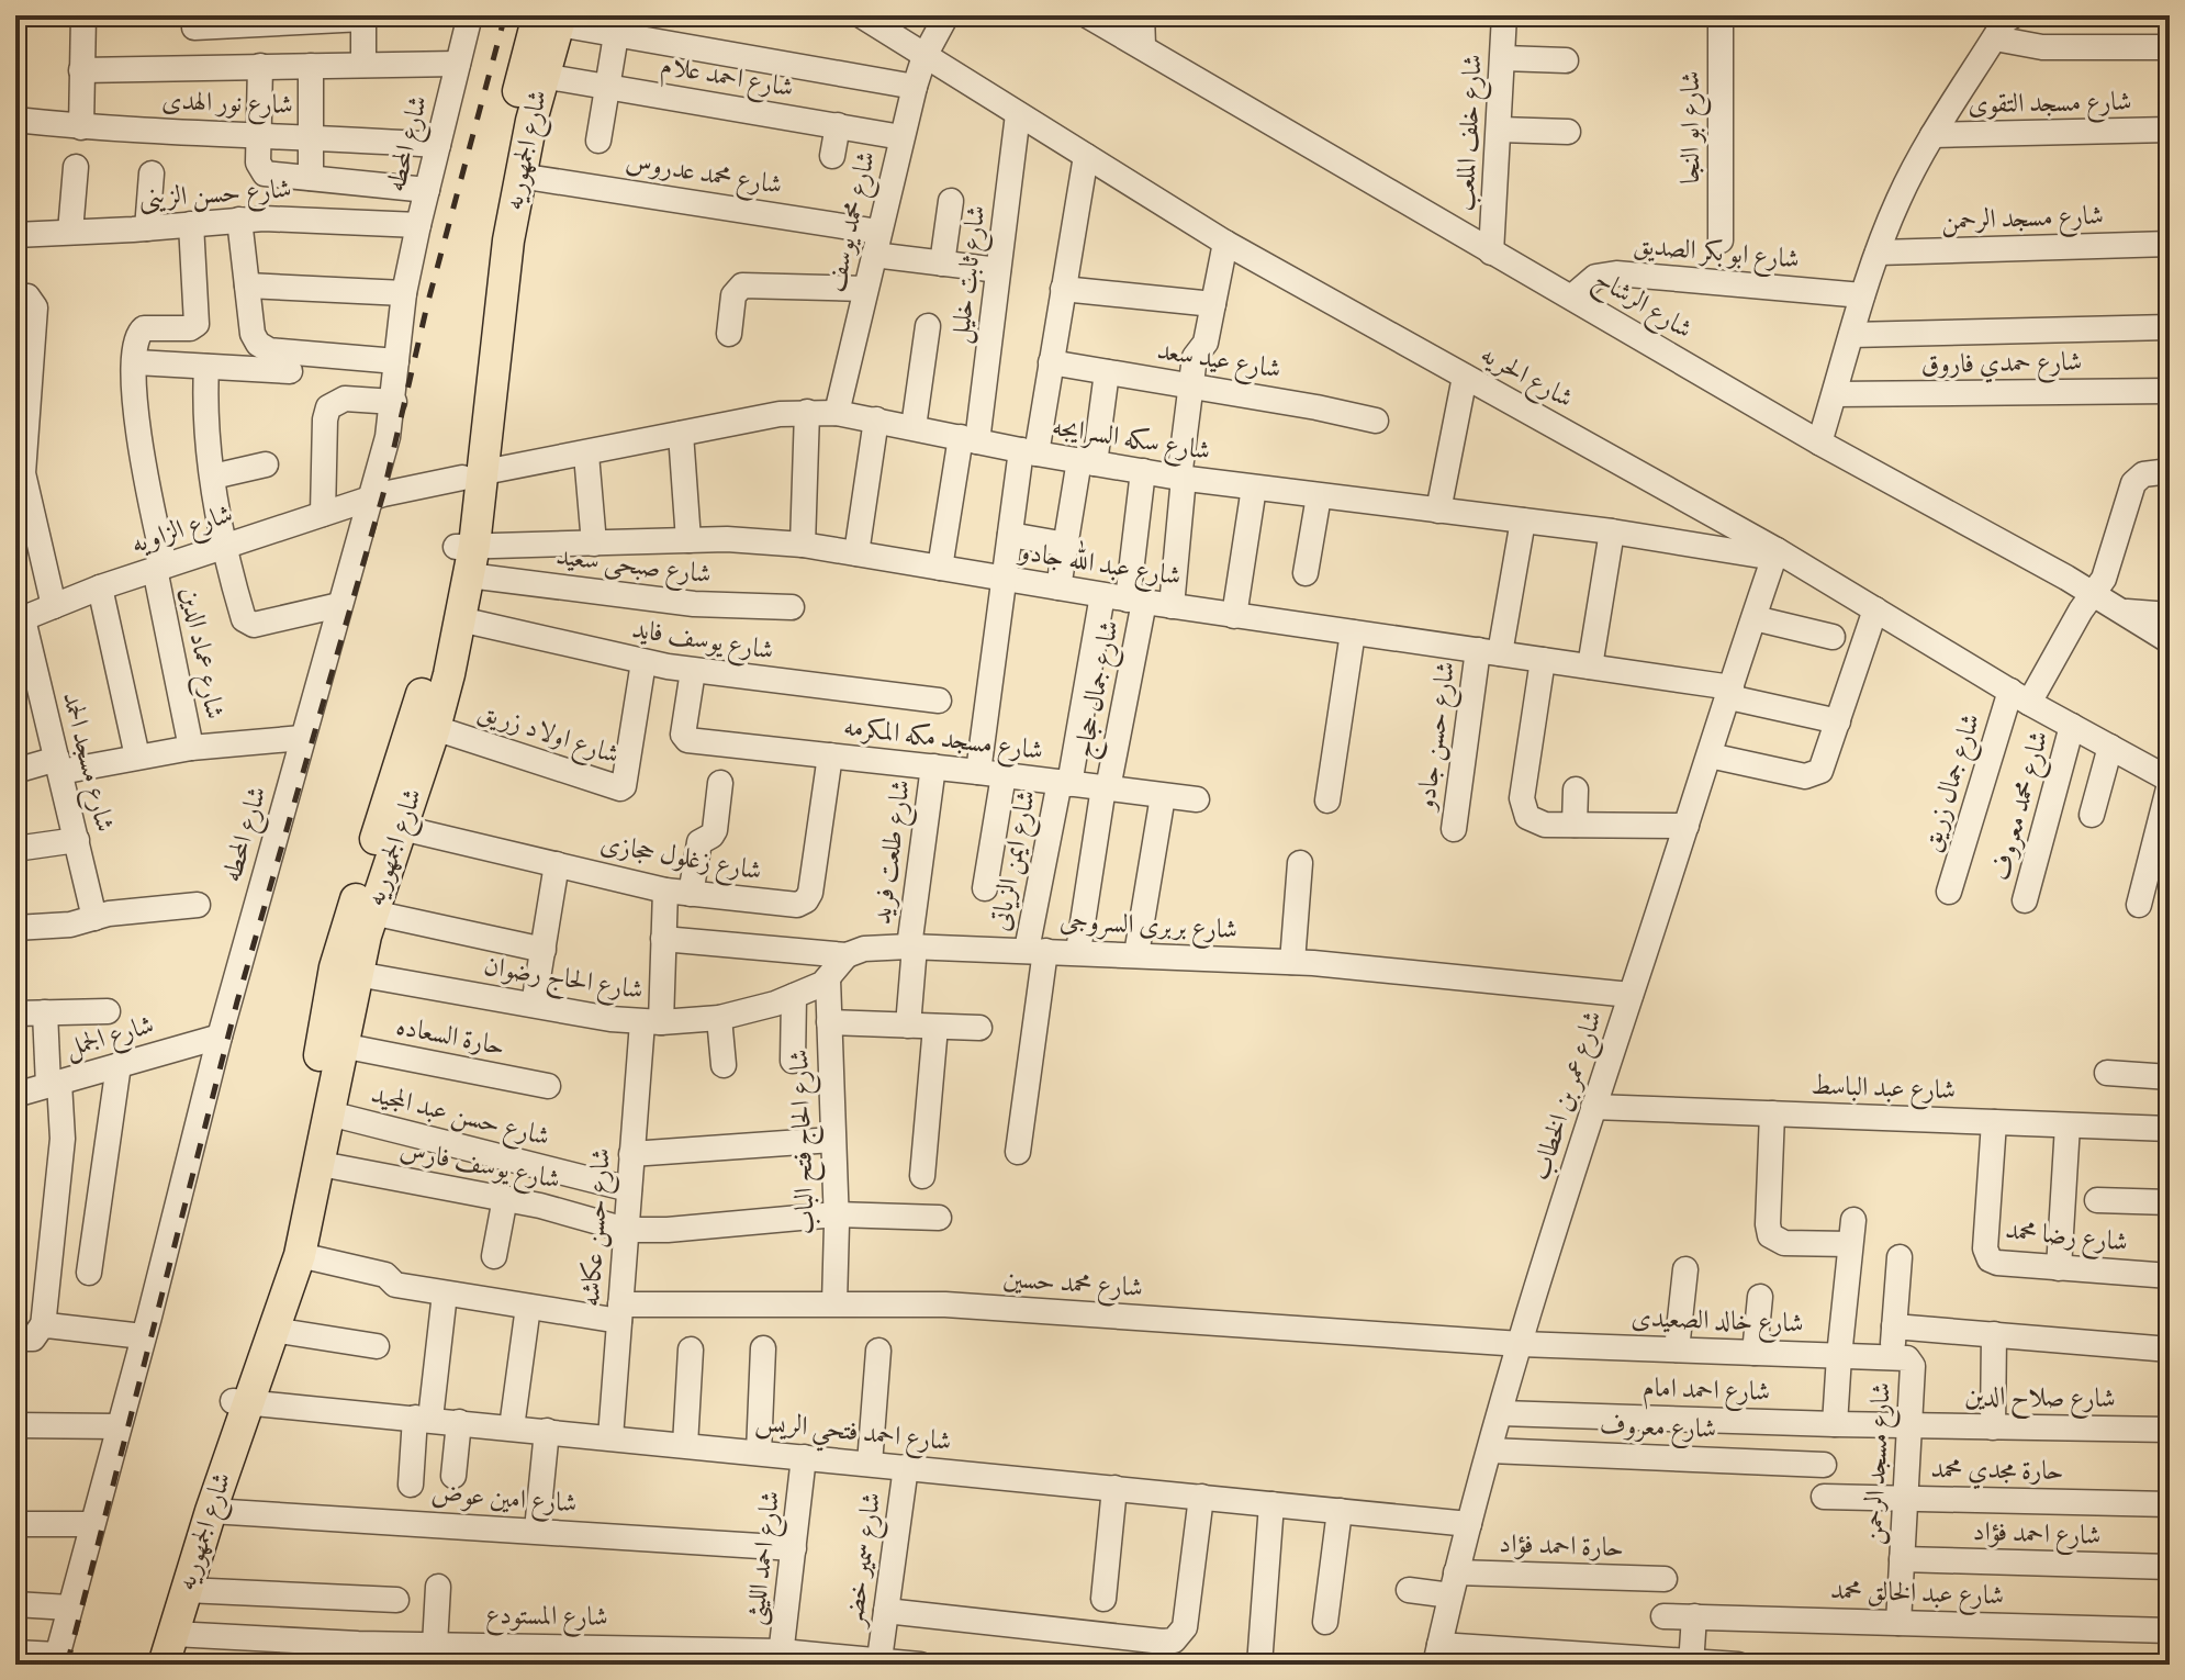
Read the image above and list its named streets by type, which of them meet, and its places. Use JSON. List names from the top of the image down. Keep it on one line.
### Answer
{"streets":{"main road":["شارع الجمهوريه"],"street":["شارع احمد علام","شارع نور الهدى","شارع مسجد التقوى","شارع ابو النجا","شارع خلف الملعب","شارع المحطه","شارع محمد عدروس","شارع حسن الزينى","شارع مسجد الرحمن","شارع محمد يوسف","شارع ابو بكر الصديق","شارع ثابت خليل","شارع الرشاح","شارع عيد سعد","شارع حمدي فاروق","شارع الحريه","شارع سكه السرايجه","شارع الزاويه","شارع عبد الله جادو","شارع صبحى سعيد","شارع يوسف فايد","شارع عماد الدين","شارع جمال حجاج","شارع اولاد زريق","شارع حسن جادو","شارع مسجد مكه المكرمه","شارع مسجد الحمد","شارع جمال زريق","شارع محمد معروف","شارع طلعت فريد","شارع زغلول حجازى","شارع ايمن الزياتى","شارع بربرى السروجى","شارع الحاج رضوان","شارع الجمل","حارة السعاده","شارع عبد الباسط","شارع عمر بن الخطاب","شارع حسن عبد المجيد","شارع الحاج فتح الباب","شارع يوسف فارس","شارع حسن عكاشه","شارع رضا محمد","شارع محمد حسين","شارع خالد الصعيدى","شارع احمد امام","شارع صلاح الدين","شارع معروف","شارع احمد فتحي الريس","حارة مجدي محمد","شارع امين عوض","شارع احمد فؤاد","حارة احمد فؤاد","شارع احمد الليثى","شارع سمير خضر","شارع عبد الخالق محمد","شارع المستودع"]},"crossings":[["شارع احمد علام","شارع الجمهوريه"],["شارع احمد علام","شارع محمد يوسف"],["شارع نور الهدى","شارع المحطه"],["شارع خلف الملعب","شارع الرشاح"],["شارع المحطه","شارع حسن الزينى"],["شارع المحطه","شارع سكه السرايجه"],["شارع المحطه","شارع الزاويه"],["شارع المحطه","شارع الجمل"],["شارع الجمهوريه","شارع محمد عدروس"],["شارع الجمهوريه","شارع سكه السرايجه"],["شارع الجمهوريه","شارع عبد الله جادو"],["شارع الجمهوريه","شارع صبحى سعيد"],["شارع الجمهوريه","شارع يوسف فايد"],["شارع الجمهوريه","شارع اولاد زريق"],["شارع الجمهوريه","شارع زغلول حجازى"],["شارع الجمهوريه","شارع الحاج رضوان"],["شارع الجمهوريه","حارة السعاده"],["شارع الجمهوريه","شارع حسن عبد المجيد"],["شارع الجمهوريه","شارع يوسف فارس"],["شارع الجمهوريه","شارع محمد حسين"],["شارع الجمهوريه","شارع احمد فتحي الريس"],["شارع الجمهوريه","شارع امين عوض"],["شارع الجمهوريه","شارع المستودع"],["شارع محمد عدروس","شارع محمد يوسف"],["شارع محمد عدروس","شارع ثابت خليل"],["شارع حسن الزينى","شارع عماد الدين"],["شارع مسجد الرحمن","شارع خالد الصعيدى"],["شارع مسجد الرحمن","شارع احمد امام"],["شارع مسجد الرحمن","شارع صلاح الدين"],["شارع مسجد الرحمن","حارة مجدي محمد"],["شارع مسجد الرحمن","شارع احمد فؤاد"],["شارع مسجد الرحمن","شارع عبد الخالق محمد"],["شارع محمد يوسف","شارع الحريه"],["شارع محمد يوسف","شارع سكه السرايجه"],["شارع ابو بكر الصديق","شارع الرشاح"],["شارع ثابت خليل","شارع الحريه"],["شارع ثابت خليل","شارع سكه السرايجه"],["شارع ثابت خليل","شارع عبد الله جادو"],["شارع الرشاح","شارع جمال زريق"],["شارع الحريه","شارع سكه السرايجه"],["شارع الحريه","شارع جمال زريق"],["شارع الحريه","شارع محمد معروف"],["شارع الحريه","شارع عمر بن الخطاب"],["شارع سكه السرايجه","شارع الزاويه"],["شارع سكه السرايجه","شارع جمال حجاج"],["شارع سكه السرايجه","شارع حسن جادو"],["شارع سكه السرايجه","شارع عمر بن الخطاب"],["شارع الزاويه","شارع عماد الدين"],["شارع الزاويه","شارع مسجد الحمد"],["شارع عبد الله جادو","شارع صبحى سعيد"],["شارع عبد الله جادو","شارع جمال حجاج"],["شارع عبد الله جادو","شارع حسن جادو"],["شارع عبد الله جادو","شارع ايمن الزياتى"],["شارع عبد الله جادو","شارع عمر بن الخطاب"],["شارع يوسف فايد","شارع اولاد زريق"],["شارع يوسف فايد","شارع مسجد مكه المكرمه"],["شارع جمال حجاج","شارع مسجد مكه المكرمه"],["شارع جمال حجاج","شارع بربرى السروجى"],["شارع مسجد مكه المكرمه","شارع طلعت فريد"],["شارع مسجد مكه المكرمه","شارع زغلول حجازى"],["شارع مسجد مكه المكرمه","شارع ايمن الزياتى"],["شارع طلعت فريد","شارع بربرى السروجى"],["شارع زغلول حجازى","شارع حسن عكاشه"],["شارع ايمن الزياتى","شارع بربرى السروجى"],["شارع بربرى السروجى","شارع الحاج رضوان"],["شارع بربرى السروجى","شارع عمر بن الخطاب"],["شارع بربرى السروجى","شارع حسن عكاشه"],["شارع الحاج رضوان","شارع الحاج فتح الباب"],["شارع الحاج رضوان","شارع حسن عكاشه"],["شارع عبد الباسط","شارع عمر بن الخطاب"],["شارع عبد الباسط","شارع رضا محمد"],["شارع عمر بن الخطاب","شارع محمد حسين"],["شارع عمر بن الخطاب","شارع خالد الصعيدى"],["شارع عمر بن الخطاب","شارع احمد امام"],["شارع عمر بن الخطاب","شارع معروف"],["شارع عمر بن الخطاب","شارع احمد فتحي الريس"],["شارع عمر بن الخطاب","حارة احمد فؤاد"],["شارع حسن عبد المجيد","شارع حسن عكاشه"],["شارع الحاج فتح الباب","شارع يوسف فارس"],["شارع الحاج فتح الباب","شارع محمد حسين"],["شارع يوسف فارس","شارع حسن عكاشه"],["شارع حسن عكاشه","شارع محمد حسين"],["شارع حسن عكاشه","شارع احمد فتحي الريس"],["شارع محمد حسين","شارع خالد الصعيدى"],["شارع احمد امام","شارع صلاح الدين"],["شارع احمد فتحي الريس","شارع احمد الليثى"],["شارع احمد فتحي الريس","شارع سمير خضر"],["شارع امين عوض","شارع احمد الليثى"],["شارع احمد الليثى","شارع المستودع"],["شارع سمير خضر","شارع المستودع"]]}
